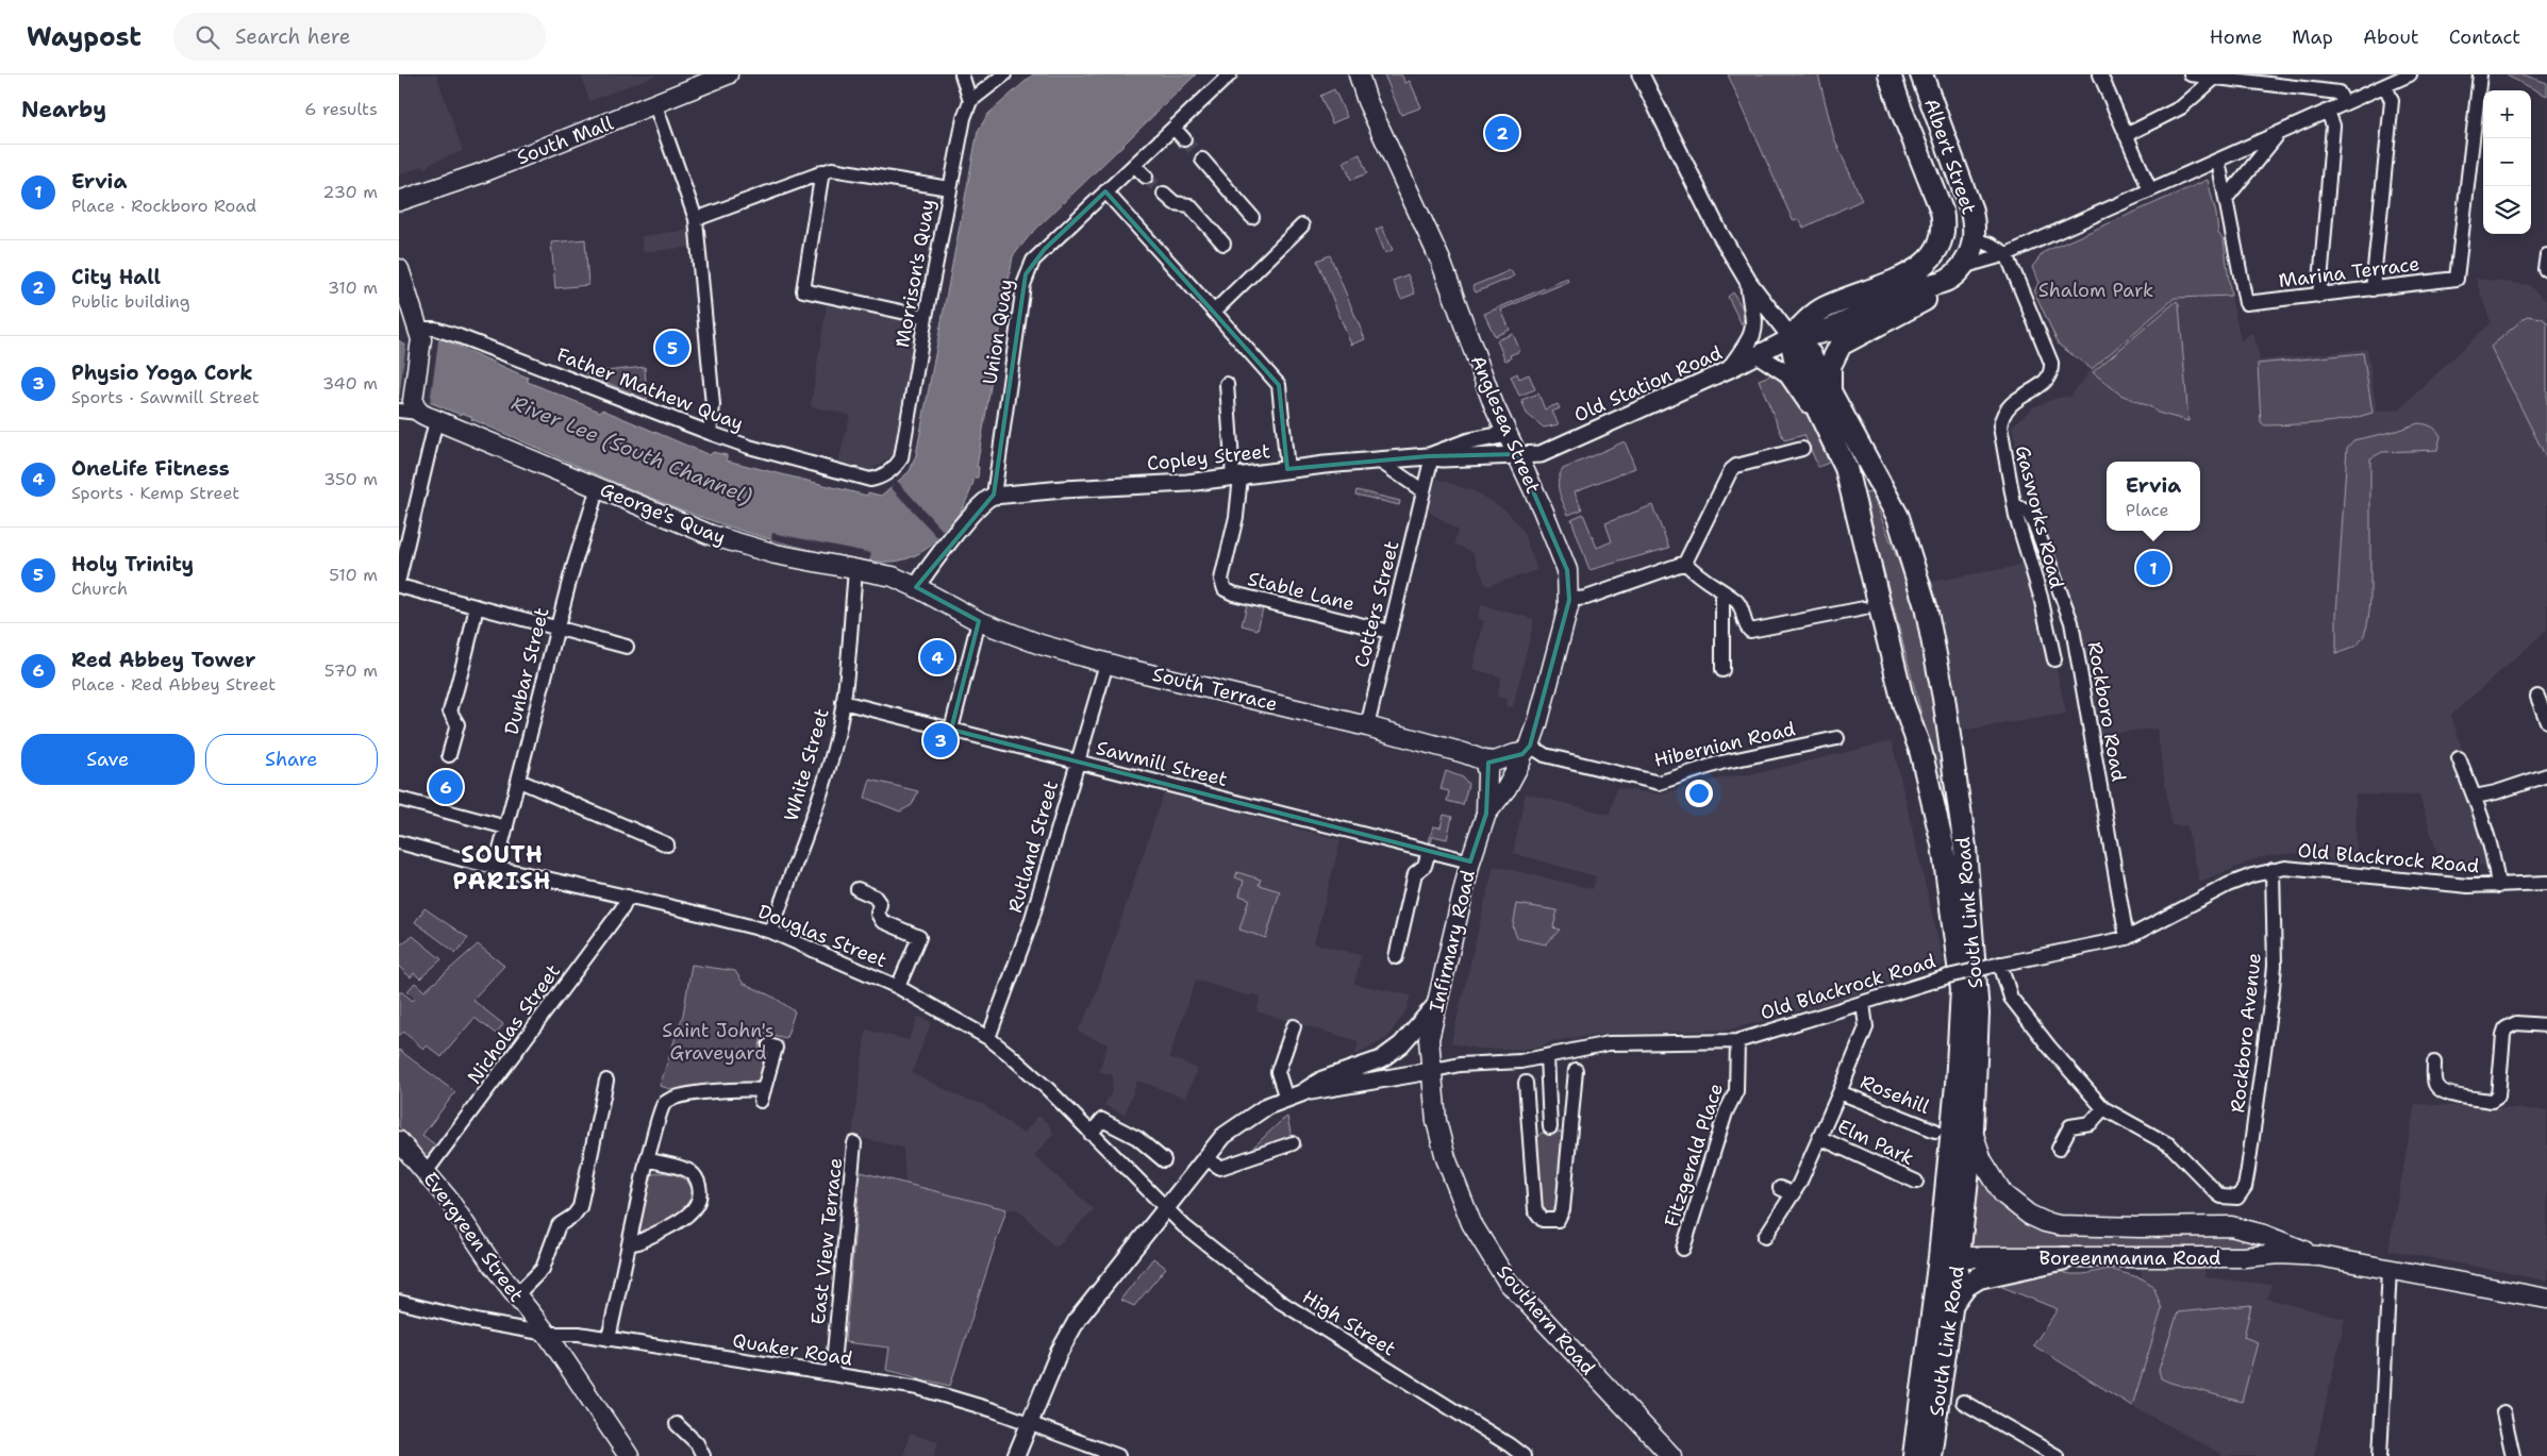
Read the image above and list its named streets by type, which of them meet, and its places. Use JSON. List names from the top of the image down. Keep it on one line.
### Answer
{"streets":{"highway":["Albert Street","South Link Road"],"main road":["South Mall","Anglesea Street","George's Quay","South Terrace","Infirmary Road","Evergreen Street","Boreenmanna Road","Southern Road"],"street":["Marina Terrace","Morrison's Quay","Union Quay","Old Station Road","Father Mathew Quay","Copley Street","Gasworks Road","Stable Lane","Cotters Street","Dunbar Street","Rockboro Road","Hibernian Road","Sawmill Street","White Street","Rutland Street","Old Blackrock Road","Douglas Street","Nicholas Street","Rockboro Avenue","Rosehill","Elm Park","Fitzgerald Place","East View Terrace","High Street","Quaker Road"]},"crossings":[["Albert Street","Old Station Road"],["Albert Street","South Link Road"],["Morrison's Quay","Father Mathew Quay"],["Union Quay","Copley Street"],["Old Station Road","Anglesea Street"],["Old Station Road","Copley Street"],["Old Station Road","Cotters Street"],["Old Station Road","South Link Road"],["Anglesea Street","Hibernian Road"],["Anglesea Street","Infirmary Road"],["Copley Street","Stable Lane"],["Copley Street","Cotters Street"],["George's Quay","Dunbar Street"],["George's Quay","South Terrace"],["George's Quay","White Street"],["Gasworks Road","Rockboro Road"],["Stable Lane","Cotters Street"],["Cotters Street","South Terrace"],["Dunbar Street","Douglas Street"],["South Terrace","Rutland Street"],["South Terrace","Infirmary Road"],["Rockboro Road","Old Blackrock Road"],["Hibernian Road","Infirmary Road"],["Sawmill Street","White Street"],["Sawmill Street","Rutland Street"],["Sawmill Street","Infirmary Road"],["White Street","Douglas Street"],["Rutland Street","Douglas Street"],["Old Blackrock Road","Infirmary Road"],["Old Blackrock Road","Rockboro Avenue"],["Old Blackrock Road","Fitzgerald Place"],["Old Blackrock Road","Southern Road"],["South Link Road","Boreenmanna Road"],["Douglas Street","Nicholas Street"],["Douglas Street","High Street"],["Infirmary Road","Southern Road"],["Nicholas Street","Evergreen Street"],["Evergreen Street","Quaker Road"],["East View Terrace","Quaker Road"]],"districts":["SOUTH PARISH"],"water":["River Lee (South Channel)"],"parks":["Shalom Park","Saint John's Graveyard"],"page":{"header":"Waypost","search":"Search here","nav":["Home","Map","About","Contact"],"heading":["Nearby","6 results"],"map_buttons":["+","−"],"pins":["2","5","1","4","3","6"],"list":[{"mark":"1","name":"Ervia","note":"Place · Rockboro Road","value":"230 m"},{"mark":"2","name":"City Hall","note":"Public building","value":"310 m"},{"mark":"3","name":"Physio Yoga Cork","note":"Sports · Sawmill Street","value":"340 m"},{"mark":"4","name":"OneLife Fitness","note":"Sports · Kemp Street","value":"350 m"},{"mark":"5","name":"Holy Trinity","note":"Church","value":"510 m"},{"mark":"6","name":"Red Abbey Tower","note":"Place · Red Abbey Street","value":"570 m"}],"popup":["Ervia","Place"],"buttons":["Save","Share"]}}
